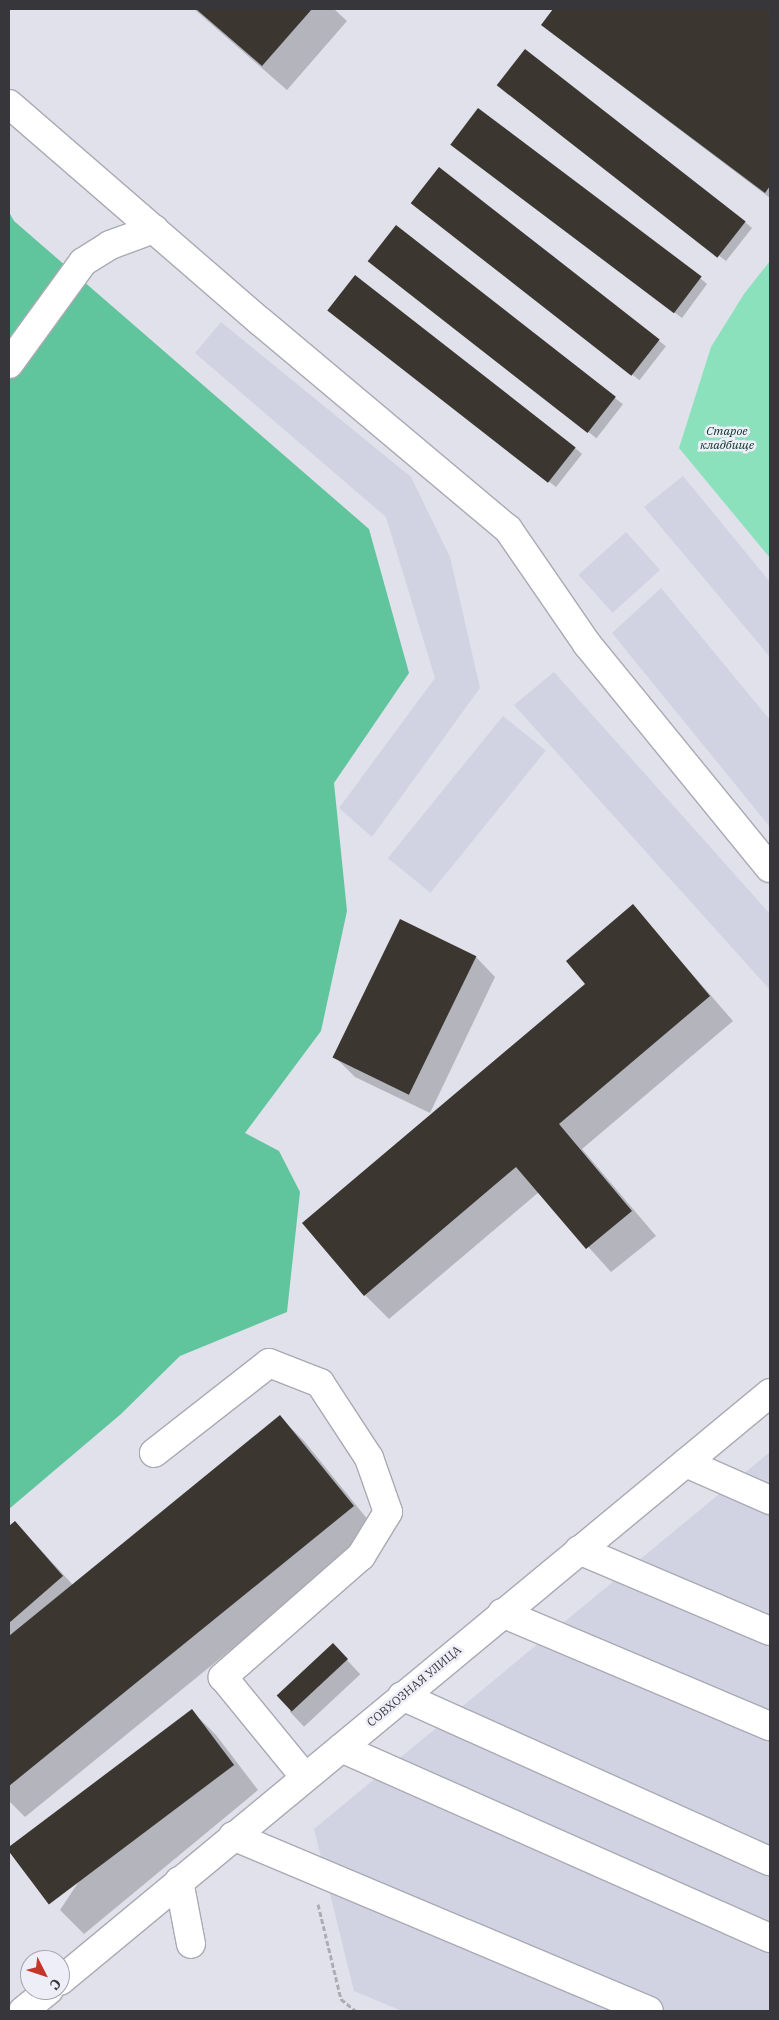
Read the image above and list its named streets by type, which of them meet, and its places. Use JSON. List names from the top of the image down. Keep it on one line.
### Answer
{"streets":{"main road":["СОВХОЗНАЯ УЛИЦА"]},"parks":["Старое кладбище"],"north":"bottom right"}
